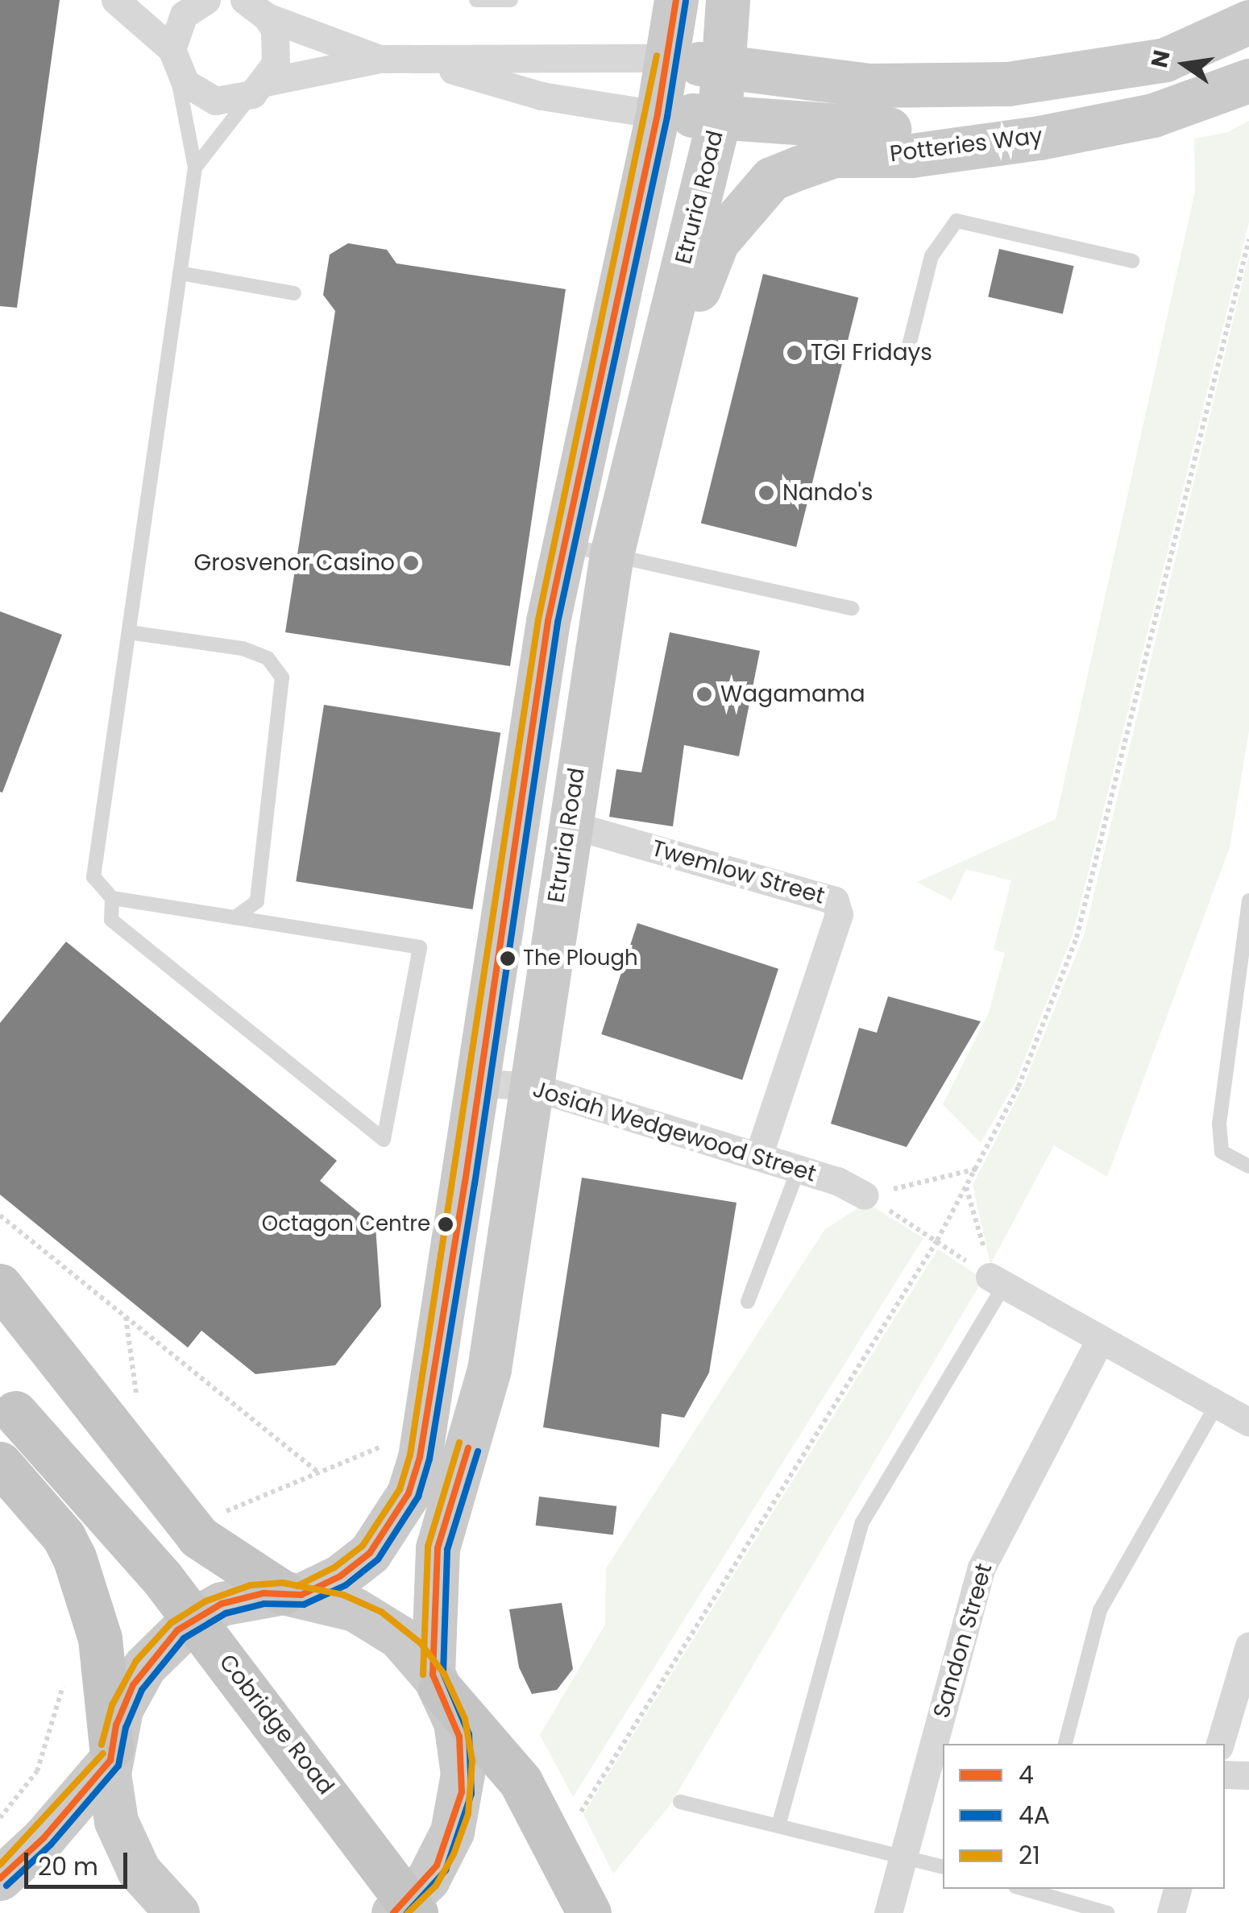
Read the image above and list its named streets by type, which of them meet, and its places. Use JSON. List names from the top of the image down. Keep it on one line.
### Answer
{"streets":{"highway":["Cobridge Road"],"main road":["Potteries Way","Etruria Road"],"street":["Twemlow Street","Josiah Wedgewood Street","Sandon Street"]},"crossings":[["Potteries Way","Etruria Road"],["Etruria Road","Twemlow Street"],["Etruria Road","Josiah Wedgewood Street"],["Twemlow Street","Josiah Wedgewood Street"]],"places":["TGI Fridays","Nando's","Grosvenor Casino","Wagamama","The Plough","Octagon Centre"],"lines":["transit line 4","transit line 4A","transit line 21"],"legend":["4","4A","21"],"scale_bar":"20 m","north":"left"}
